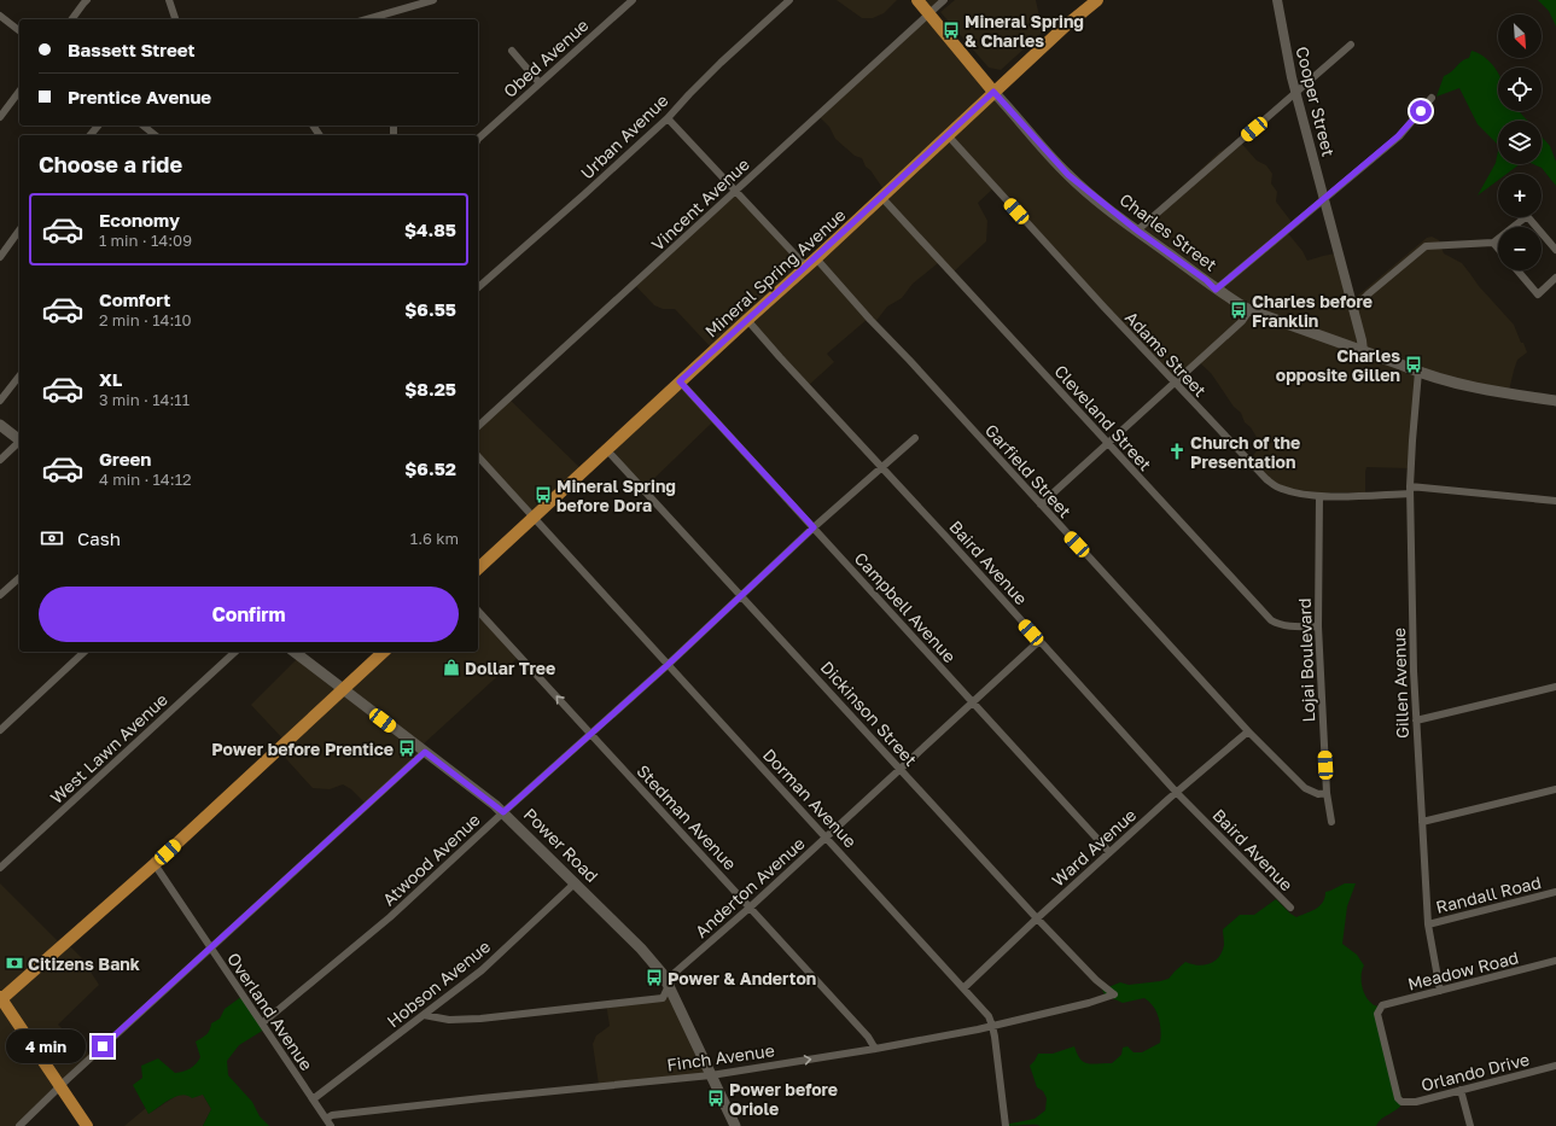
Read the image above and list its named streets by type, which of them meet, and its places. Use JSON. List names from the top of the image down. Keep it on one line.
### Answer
{"streets":{"main road":["Charles Street","Mineral Spring Avenue","Power Road"],"street":["Obed Avenue","Cooper Street","Urban Avenue","Vincent Avenue","Adams Street","Cleveland Street","Garfield Street","Baird Avenue","Campbell Avenue","Lojai Boulevard","Gillen Avenue","Dickinson Street","West Lawn Avenue","Dorman Avenue","Stedman Avenue","Ward Avenue","Atwood Avenue","Anderton Avenue","Randall Road","Meadow Road","Hobson Avenue","Overland Avenue","Finch Avenue","Orlando Drive"]},"crossings":[["Cooper Street","Charles Street"],["Vincent Avenue","Charles Street"],["Charles Street","Mineral Spring Avenue"],["Charles Street","Gillen Avenue"],["Mineral Spring Avenue","Adams Street"],["Mineral Spring Avenue","Cleveland Street"],["Mineral Spring Avenue","Garfield Street"],["Mineral Spring Avenue","Baird Avenue"],["Mineral Spring Avenue","Campbell Avenue"],["Mineral Spring Avenue","Dickinson Street"],["Mineral Spring Avenue","Dorman Avenue"],["Adams Street","Lojai Boulevard"],["Adams Street","Gillen Avenue"],["Cleveland Street","Lojai Boulevard"],["Garfield Street","Lojai Boulevard"],["Garfield Street","Ward Avenue"],["Baird Avenue","Ward Avenue"],["Baird Avenue","Atwood Avenue"],["Baird Avenue","Anderton Avenue"],["Campbell Avenue","Ward Avenue"],["Campbell Avenue","Atwood Avenue"],["Campbell Avenue","Anderton Avenue"],["Gillen Avenue","Randall Road"],["Gillen Avenue","Meadow Road"],["Dickinson Street","Ward Avenue"],["Dickinson Street","Atwood Avenue"],["Dickinson Street","Anderton Avenue"],["Dickinson Street","Finch Avenue"],["Dorman Avenue","Ward Avenue"],["Dorman Avenue","Atwood Avenue"],["Dorman Avenue","Anderton Avenue"],["Dorman Avenue","Finch Avenue"],["Stedman Avenue","Atwood Avenue"],["Stedman Avenue","Anderton Avenue"],["Stedman Avenue","Finch Avenue"],["Power Road","Atwood Avenue"],["Power Road","Anderton Avenue"],["Power Road","Hobson Avenue"],["Power Road","Finch Avenue"],["Atwood Avenue","Overland Avenue"],["Anderton Avenue","Hobson Avenue"],["Meadow Road","Orlando Drive"],["Hobson Avenue","Overland Avenue"],["Overland Avenue","Finch Avenue"]],"places":{"bus stop":["Mineral Spring & Charles","Charles before Franklin","Charles opposite Gillen","Mineral Spring before Dora","Power before Prentice","Power & Anderton","Power before Oriole"],"church":["Church of the Presentation"],"shop":["Dollar Tree"],"bank":["Citizens Bank"]},"north":"bottom right","page":{"map_buttons":["+","−"],"banner":["Bassett Street","Prentice Avenue"],"heading":"Choose a ride","list":[{"name":"Economy","note":"1 min · 14:09","value":"$4.85"},{"name":"Comfort","note":"2 min · 14:10","value":"$6.55"},{"name":"XL","note":"3 min · 14:11","value":"$8.25"},{"name":"Green","note":"4 min · 14:12","value":"$6.52"}],"pay":["Cash","1.6 km"],"buttons":"Confirm","bubble":"4 min"}}
